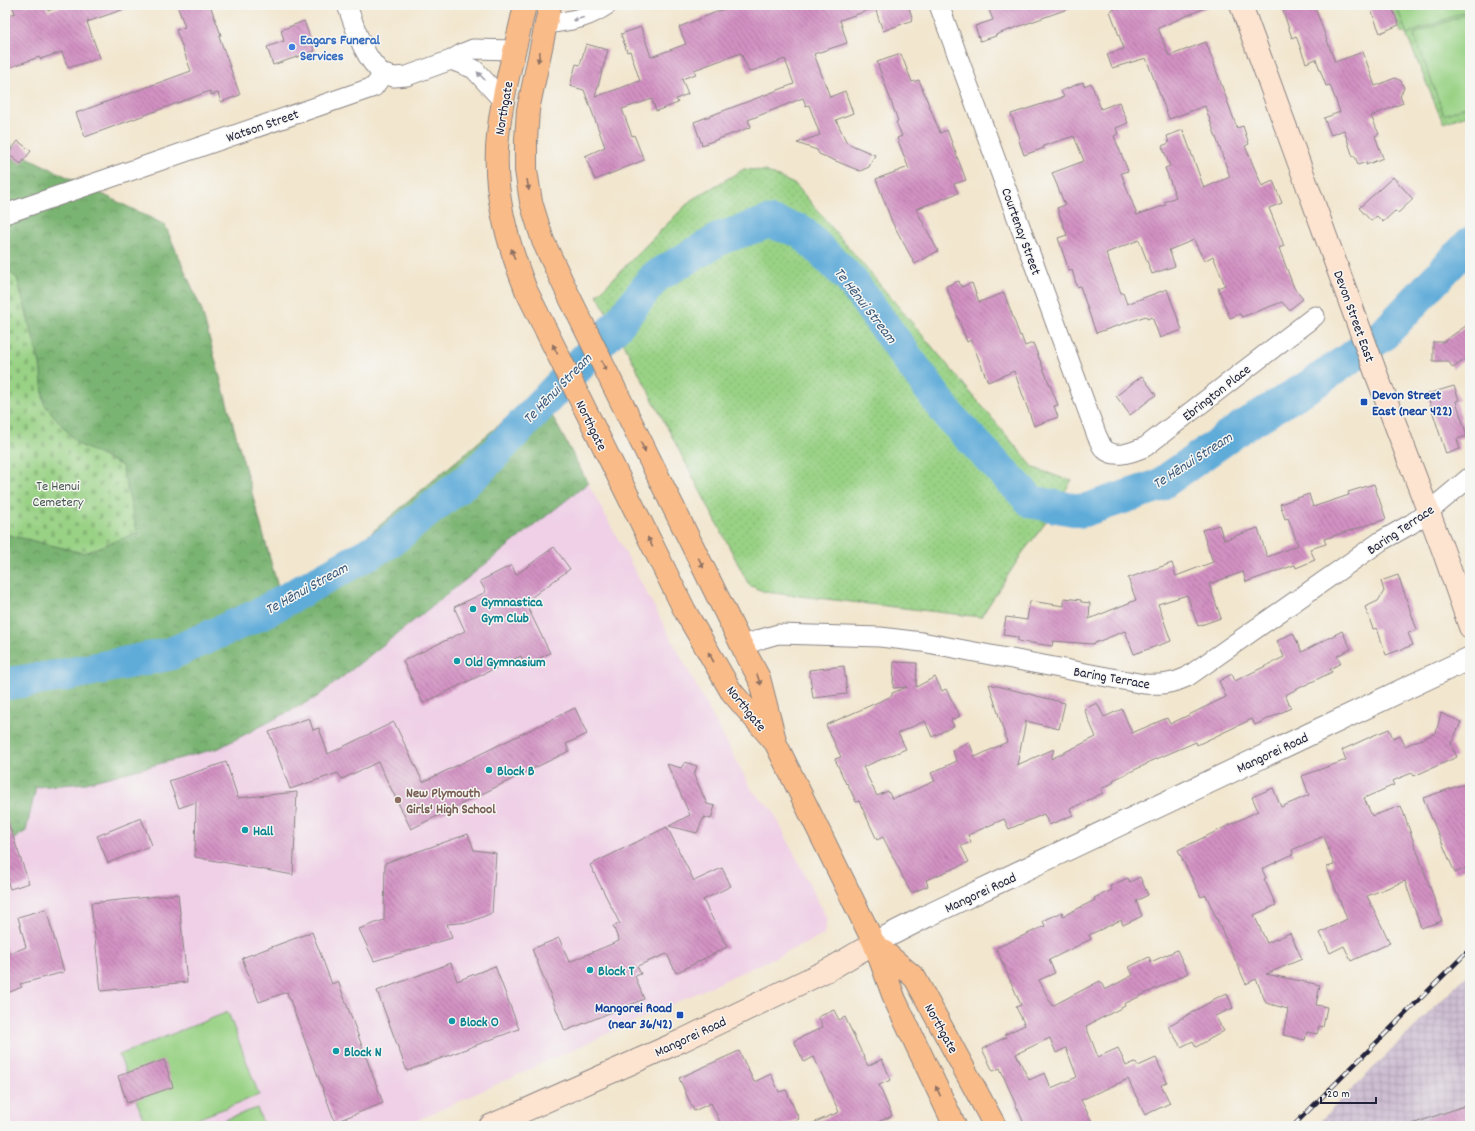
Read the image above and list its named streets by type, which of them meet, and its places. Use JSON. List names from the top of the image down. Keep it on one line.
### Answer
{"streets":{"highway":["Northgate"],"main road":["Devon Street East","Mangorei Road"],"street":["Watson Street","Courtenay Street","Ebrington Place","Baring Terrace"]},"crossings":[["Northgate","Baring Terrace"],["Northgate","Mangorei Road"],["Courtenay Street","Ebrington Place"],["Devon Street East","Baring Terrace"]],"water":["Te Hēnui Stream"],"parks":["Te Henui Cemetery"],"places":{"other":["Eagars Funeral Services","Gymnastica Gym Club","Old Gymnasium","Block B","New Plymouth Girls' High School","Hall","Block T","Block O","Block N"],"transit":["Devon Street East (near 422)","Mangorei Road (near 36/42)"]},"scale_bar":"20 m"}
